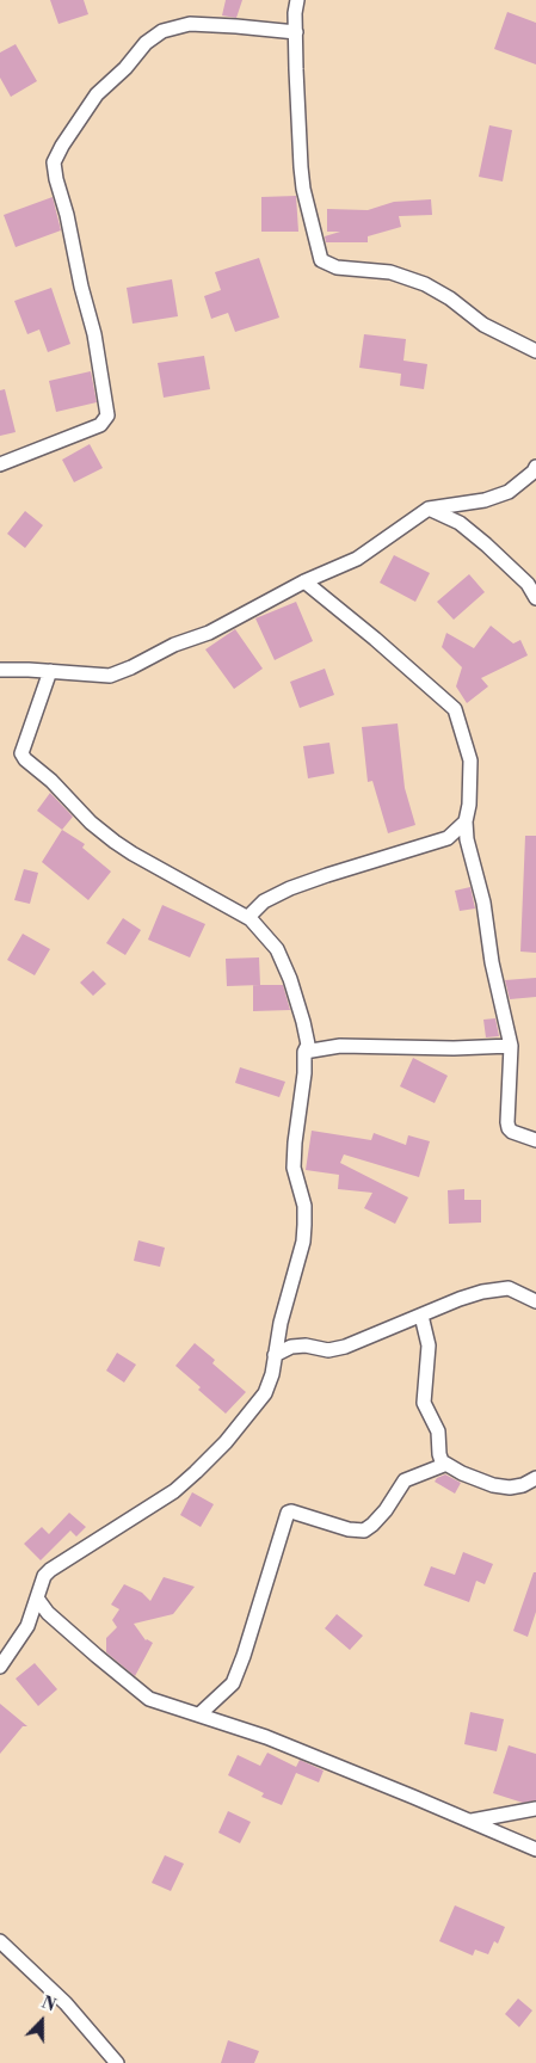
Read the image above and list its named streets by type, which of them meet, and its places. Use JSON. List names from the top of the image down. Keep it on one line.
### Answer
{"north":"top"}
